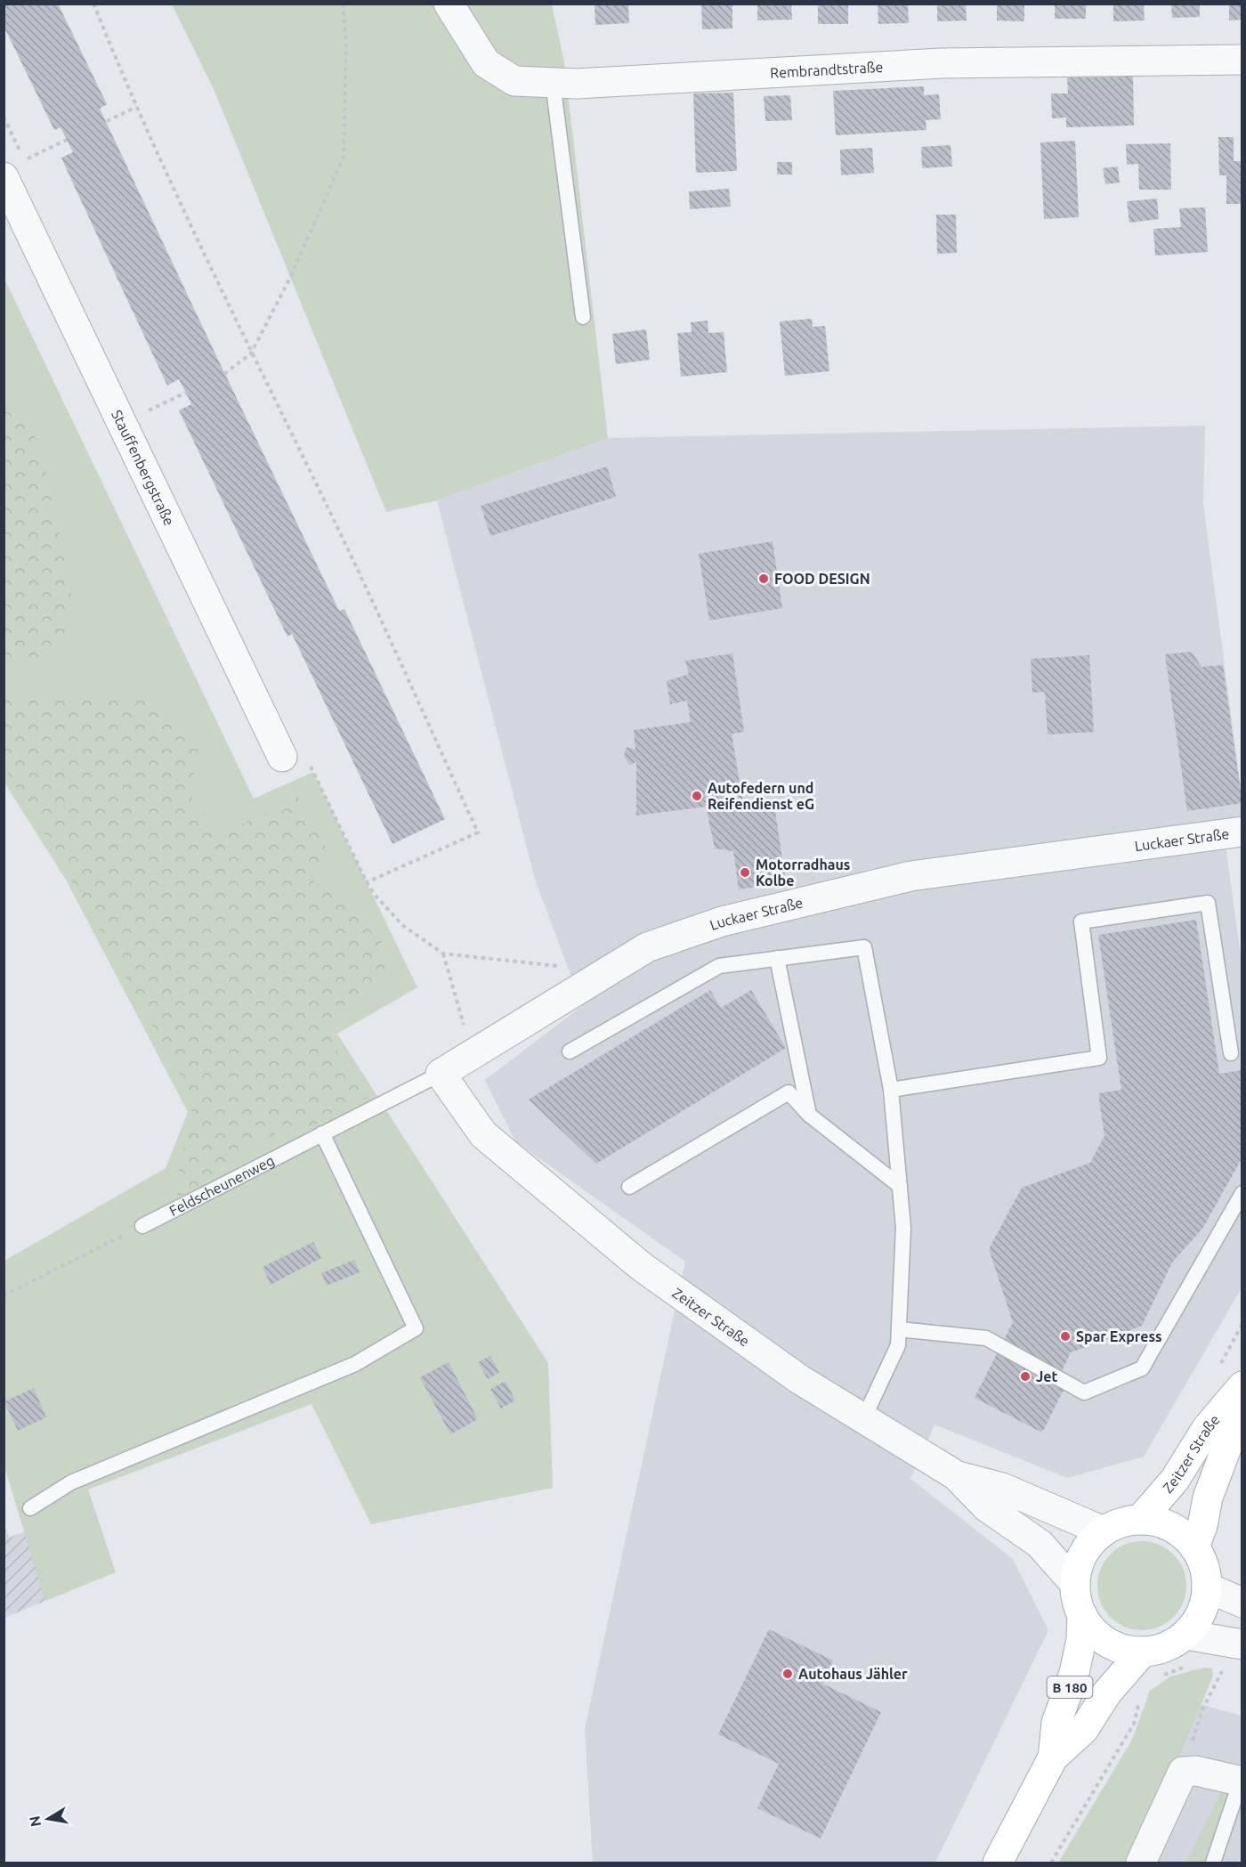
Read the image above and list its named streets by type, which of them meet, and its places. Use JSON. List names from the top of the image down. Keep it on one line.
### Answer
{"streets":{"main road":["Zeitzer Straße","B 180"],"street":["Rembrandtstraße","Stauffenbergstraße","Luckaer Straße"],"lane":["Feldscheunenweg"]},"crossings":[["Luckaer Straße","Feldscheunenweg"],["Luckaer Straße","Zeitzer Straße"],["Feldscheunenweg","Zeitzer Straße"],["Zeitzer Straße","B 180"]],"places":["FOOD DESIGN","Autofedern und Reifendienst eG","Motorradhaus Kolbe","Spar Express","Jet","Autohaus Jähler"],"north":"left"}
